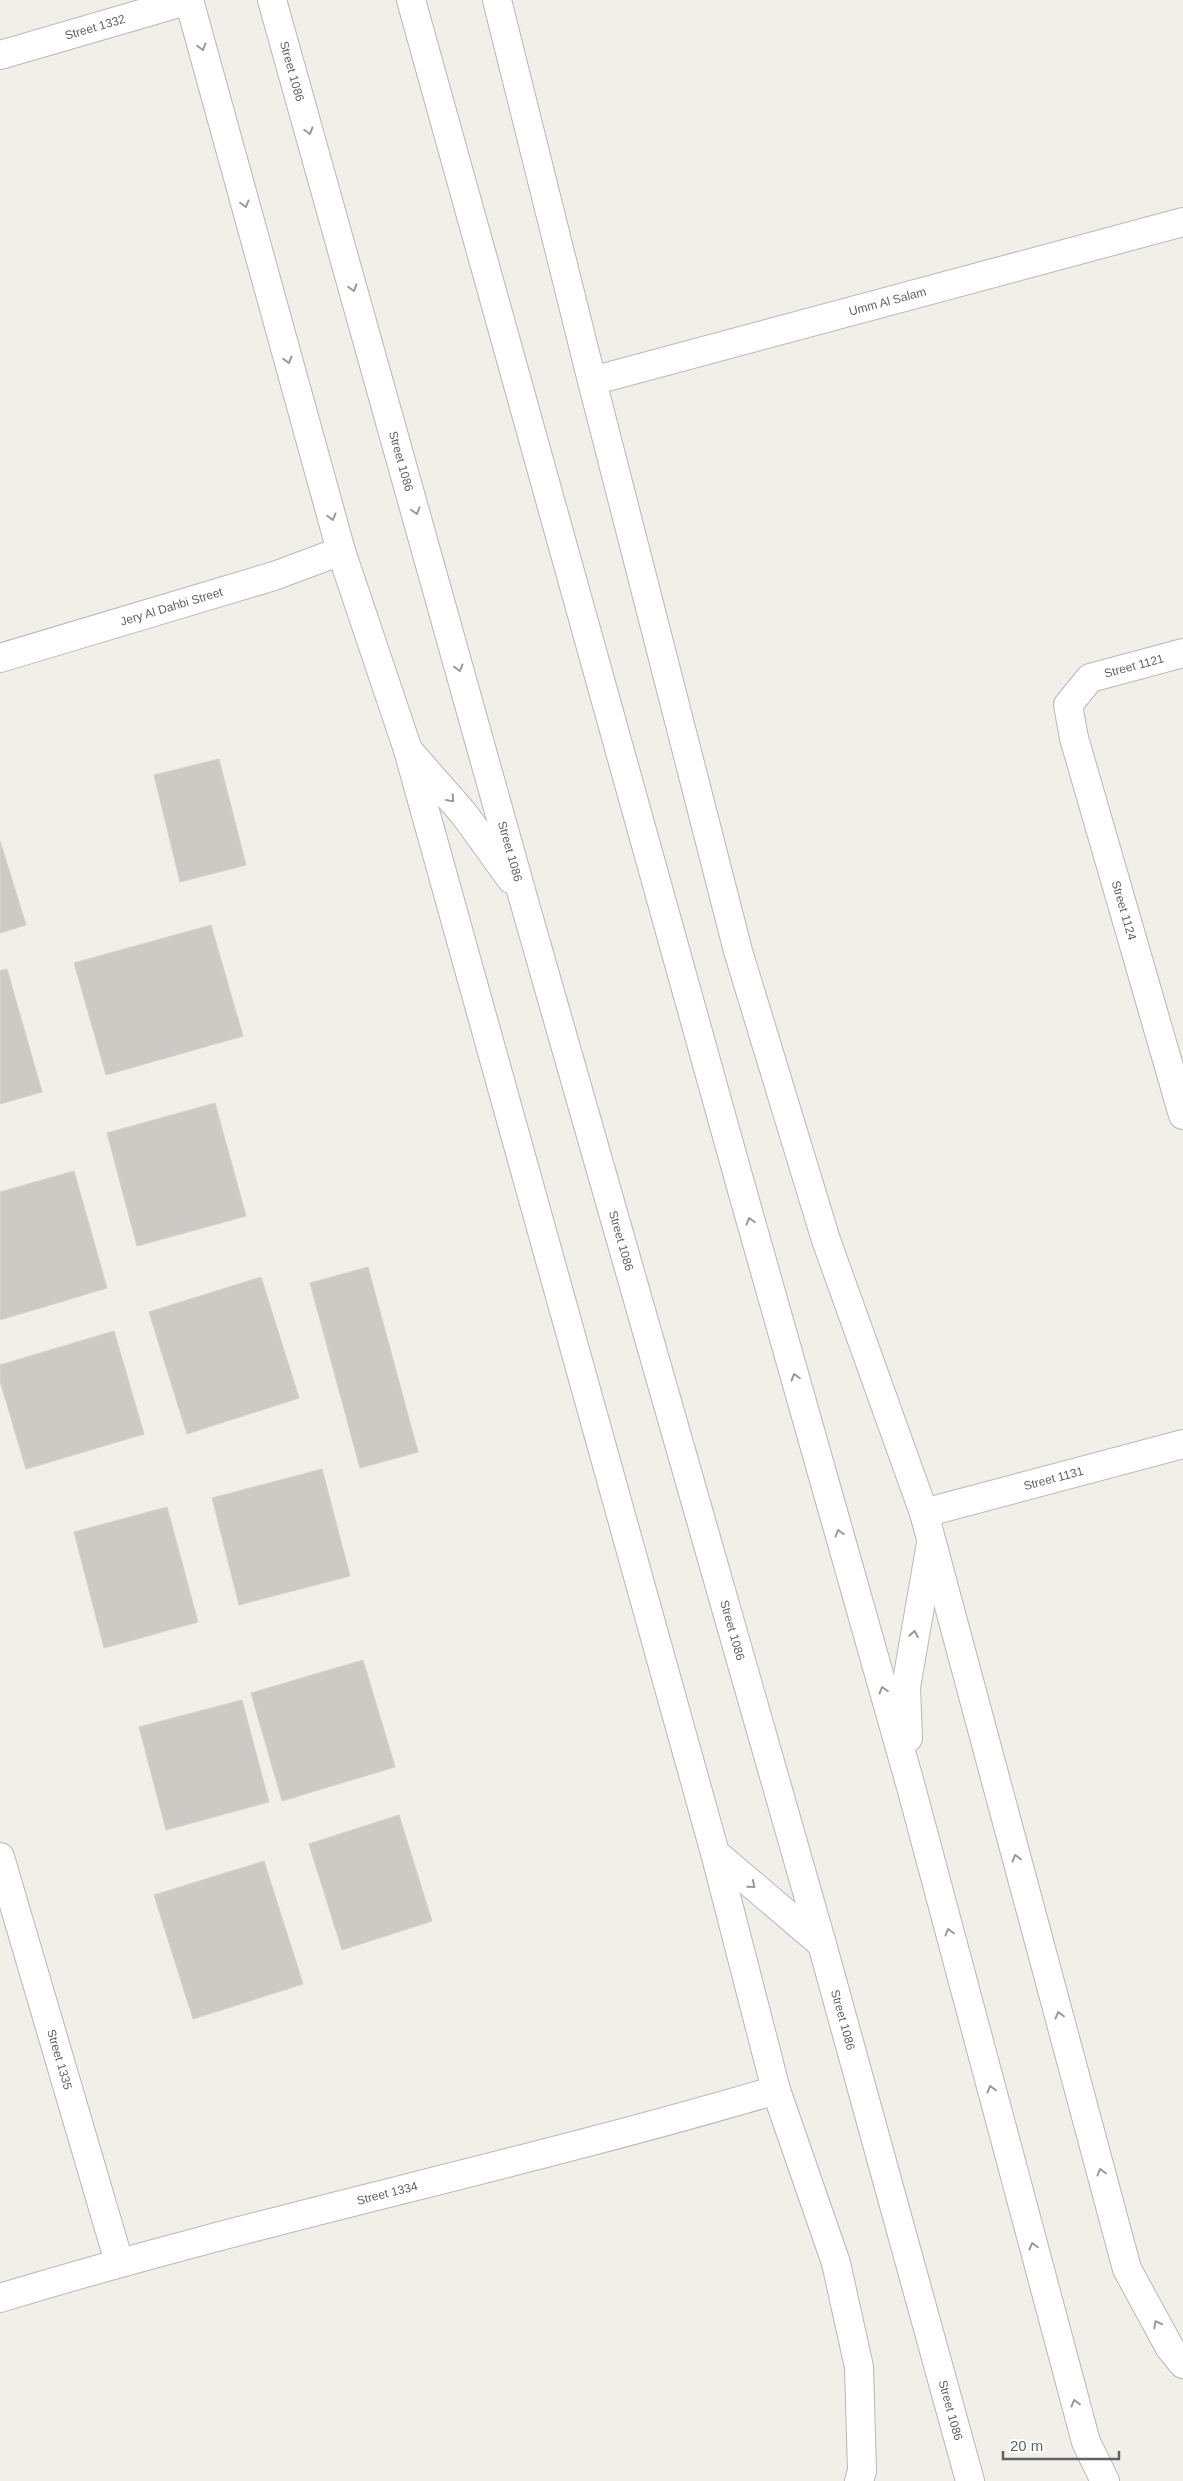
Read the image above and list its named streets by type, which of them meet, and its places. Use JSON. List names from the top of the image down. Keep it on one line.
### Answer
{"streets":{"street":["Street 1332","Street 1086","Umm Al Salam","Jery Al Dahbi Street","Street 1121","Street 1124","Street 1131","Street 1335","Street 1334"]},"crossings":[["Street 1121","Street 1124"],["Street 1335","Street 1334"]],"scale_bar":"20 m"}
